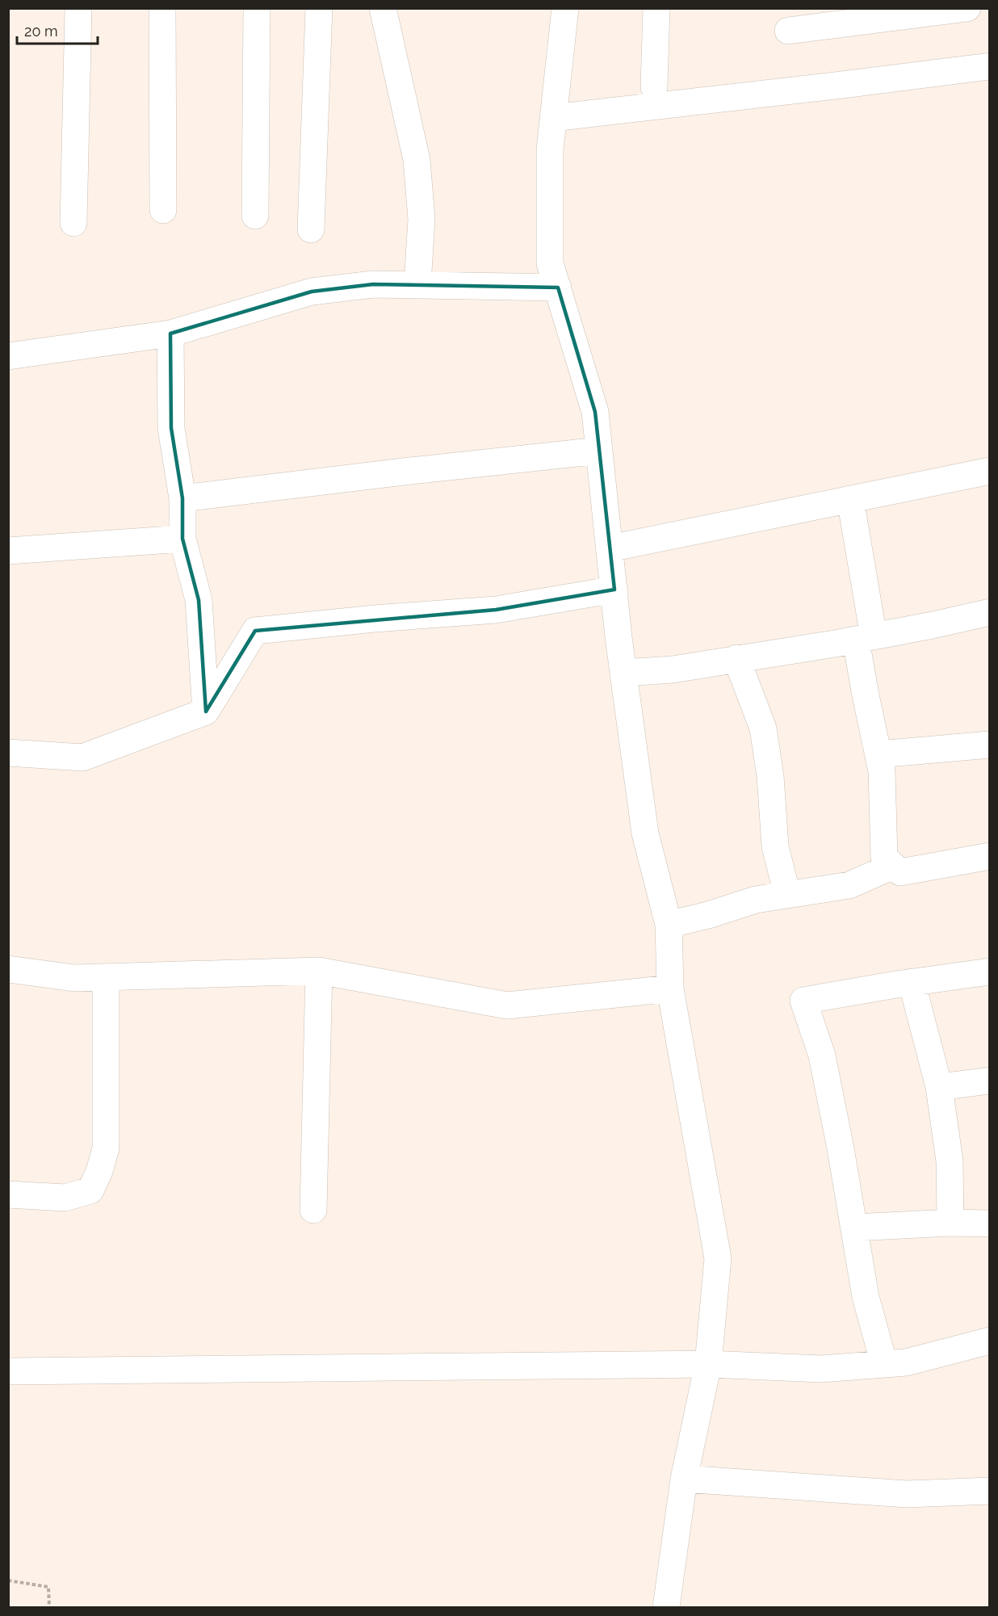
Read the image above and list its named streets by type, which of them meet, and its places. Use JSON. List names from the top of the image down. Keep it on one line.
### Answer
{"scale_bar":"20 m"}
